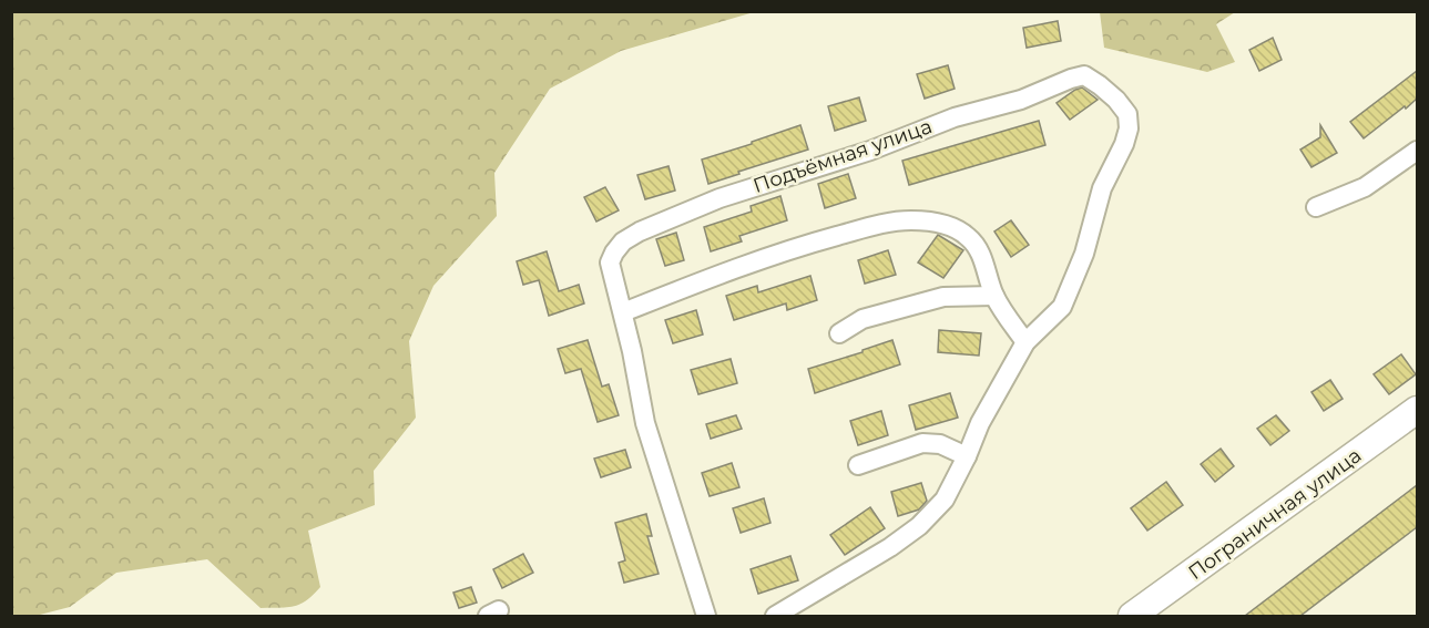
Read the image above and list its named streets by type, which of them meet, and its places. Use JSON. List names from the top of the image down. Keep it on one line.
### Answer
{"streets":{"main road":["Пограничная улица"],"street":["Подъёмная улица"]}}
